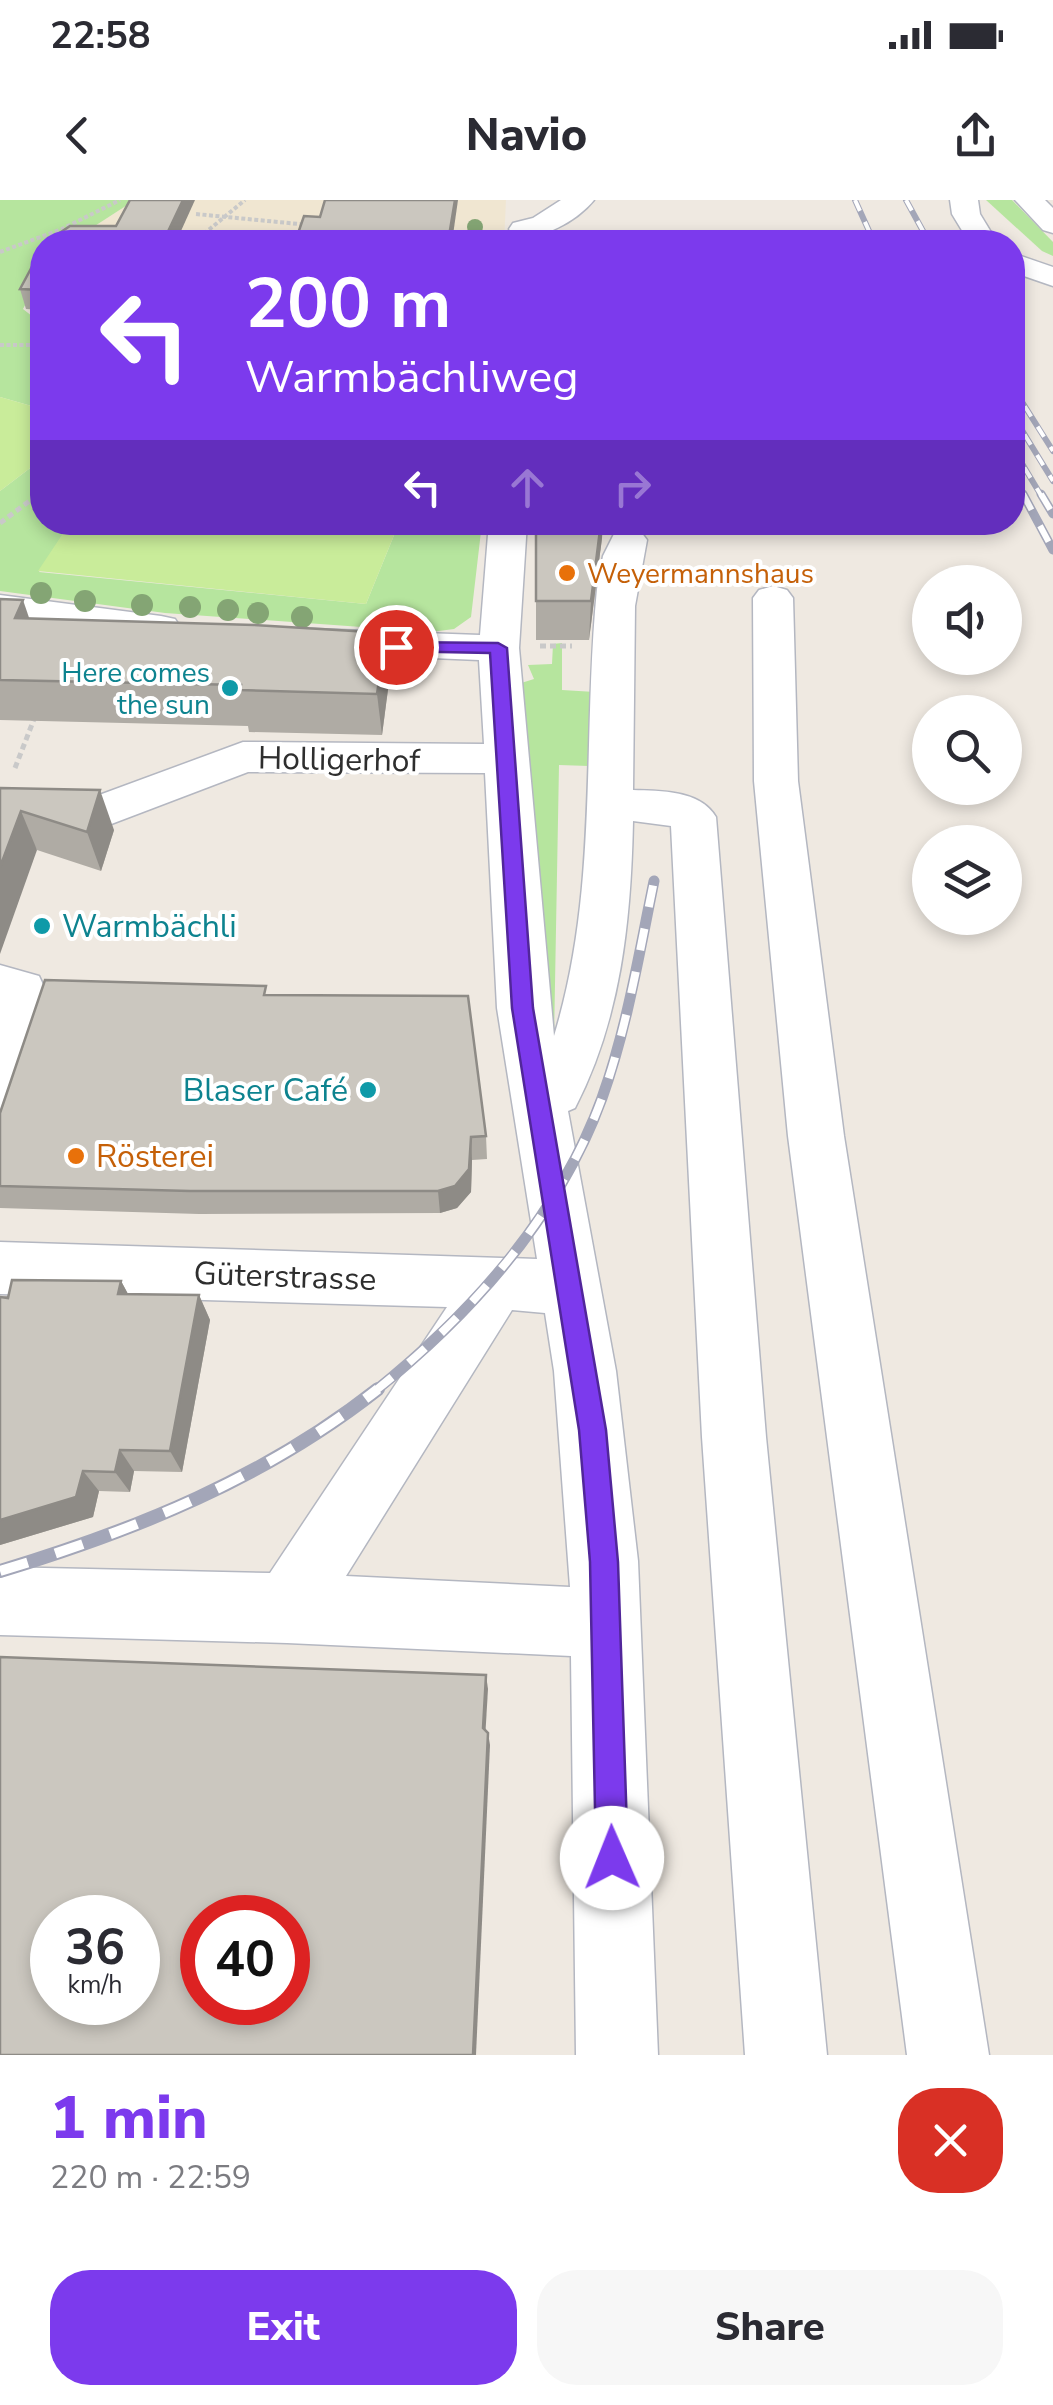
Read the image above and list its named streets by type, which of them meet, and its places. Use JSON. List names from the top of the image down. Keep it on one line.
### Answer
{"streets":{"street":["Holligerhof","Güterstrasse"]},"places":["Weyermannshaus","Here comes the sun","Warmbächli","Blaser Café","Rösterei"],"page":{"status":"22:58","header":"Navio","turn":["200 m","Warmbächliweg"],"speed":"36 km/h","limit":"40","heading":["1 min","220 m · 22:59"],"buttons":["Exit","Share"]}}
